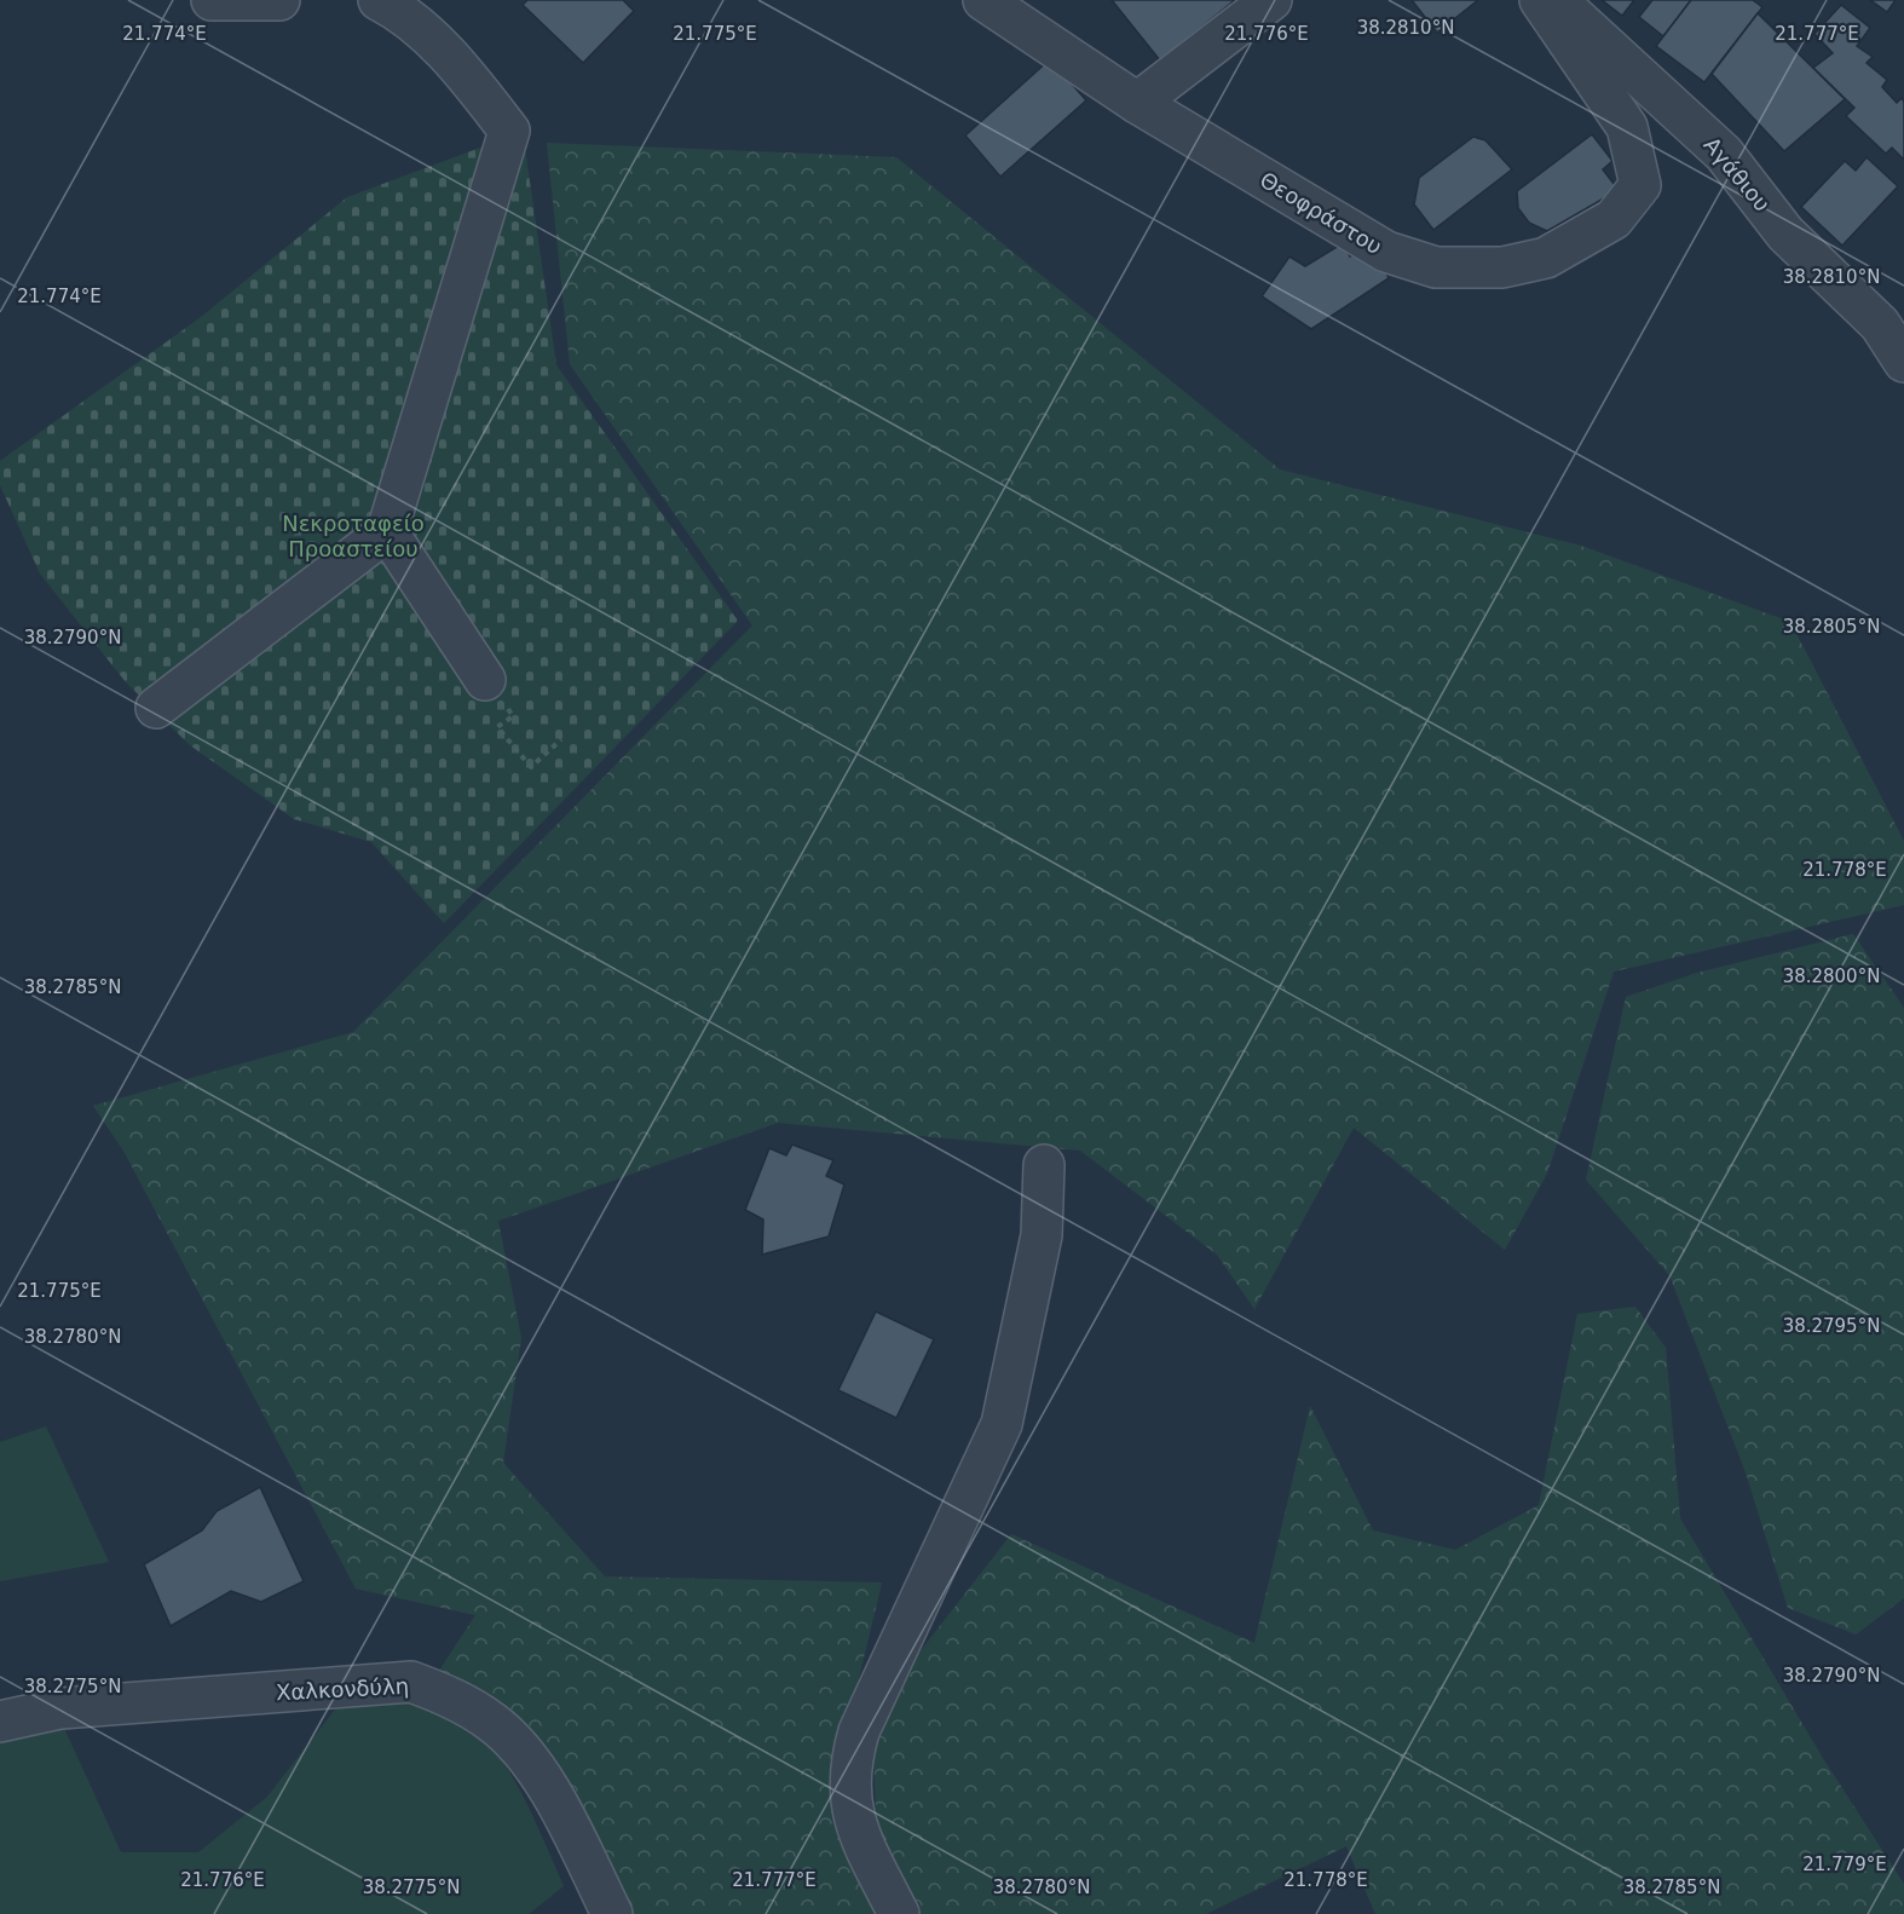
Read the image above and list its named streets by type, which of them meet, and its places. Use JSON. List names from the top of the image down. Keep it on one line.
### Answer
{"streets":{"street":["Αγάθιου","Θεοφράστου","Χαλκονδύλη"]},"parks":["Νεκροταφείο Προαστείου"],"coordinates":["38.2810°N","21.774°E","21.775°E","21.776°E","21.777°E","38.2805°N","38.2790°N","21.778°E","38.2800°N","38.2785°N","38.2795°N","38.2780°N","38.2775°N","21.779°E"]}
